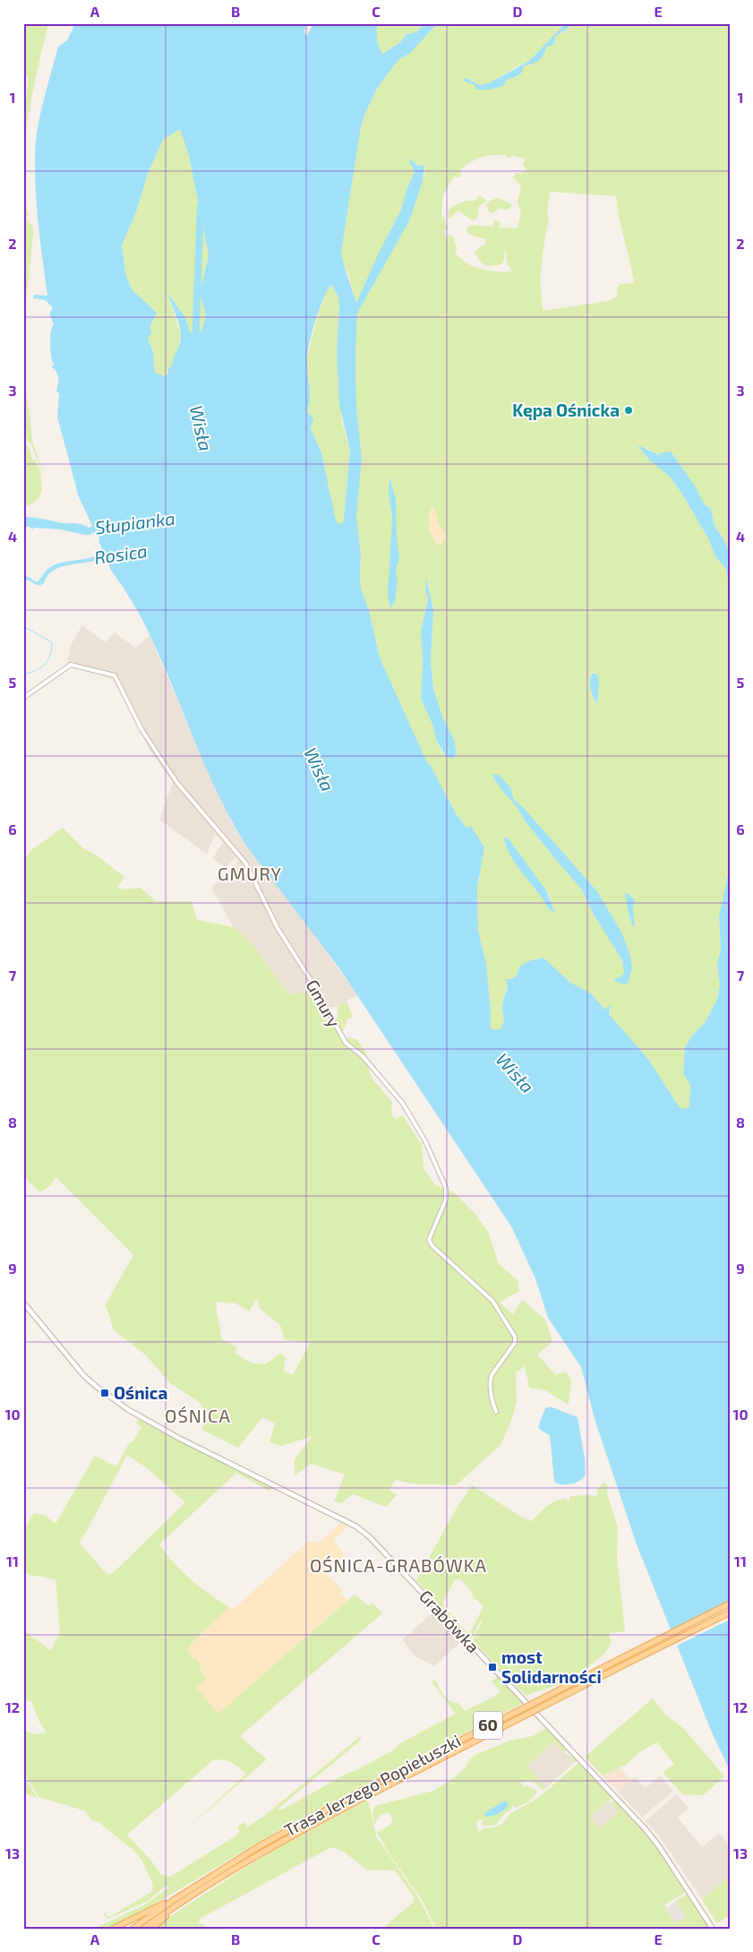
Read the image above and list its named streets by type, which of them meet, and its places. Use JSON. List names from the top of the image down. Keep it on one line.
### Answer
{"streets":{"main road":["60","Trasa Jerzego Popiełuszki"],"street":["Gmury","Grabówka"]},"districts":["GMURY","OŚNICA","OŚNICA-GRABÓWKA"],"water":["Wisła","Słupianka","Rosica"],"places":{"other":["Kępa Ośnicka"],"transit":["Ośnica","most Solidarności"]},"grid":{"columns":["A","B","C","D","E"],"rows":["1","2","3","4","5","6","7","8","9","10","11","12","13"]}}
